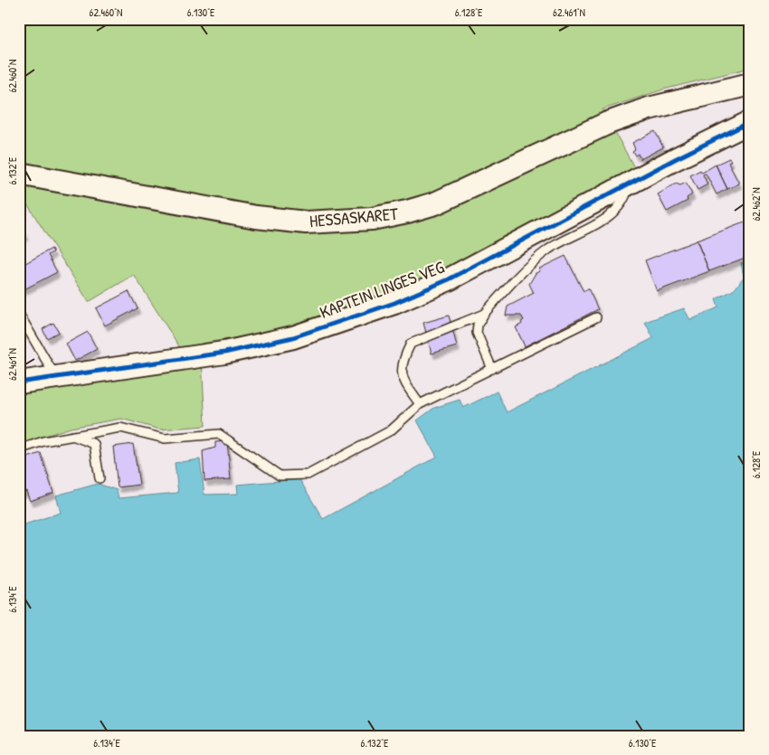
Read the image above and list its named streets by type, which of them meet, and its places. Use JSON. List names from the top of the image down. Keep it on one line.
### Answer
{"streets":{"street":["HESSASKARET","KAPTEIN LINGES VEG"]},"coordinates":["62.460°N","6.130°E","6.128°E","62.461°N","6.132°E","62.462°N","6.134°E"]}
